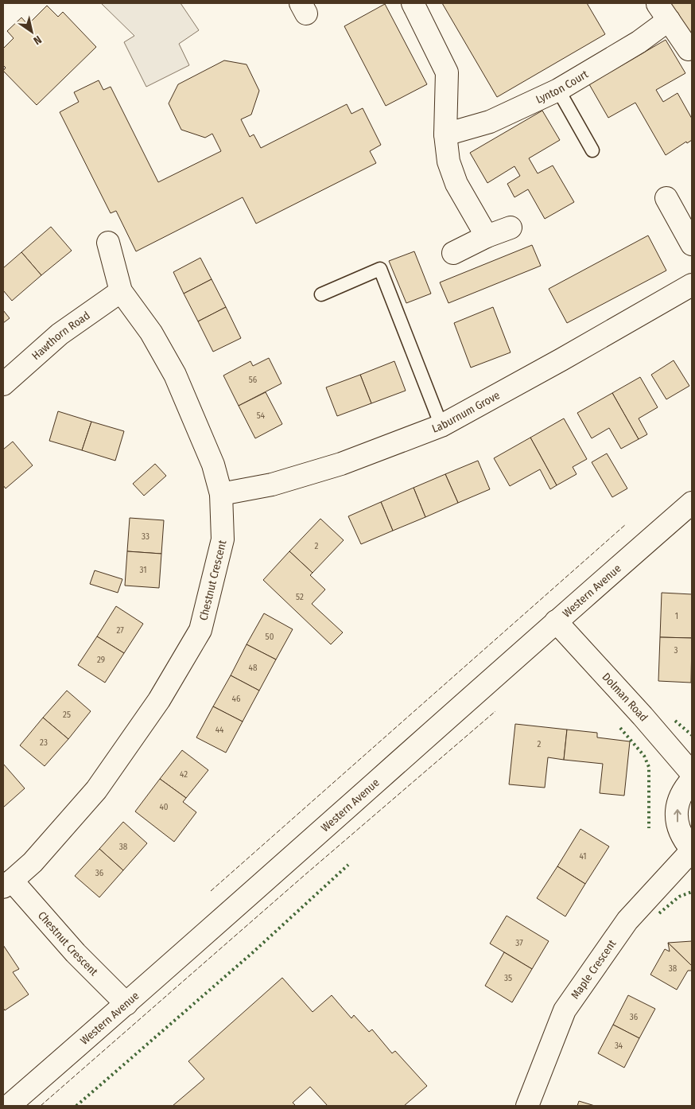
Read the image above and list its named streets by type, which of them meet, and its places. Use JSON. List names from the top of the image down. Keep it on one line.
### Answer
{"streets":{"street":["Lynton Court","Hawthorn Road","Laburnum Grove","Chestnut Crescent","Western Avenue","Dolman Road","Maple Crescent"]},"crossings":[["Hawthorn Road","Chestnut Crescent"],["Laburnum Grove","Chestnut Crescent"],["Chestnut Crescent","Western Avenue"],["Western Avenue","Dolman Road"]],"house_numbers":["56","54","33","2","31","52","1","27","50","3","29","48","46","25","44","23","2","42","40","38","41","36","37","38","35","36","34"],"north":"bottom right"}
